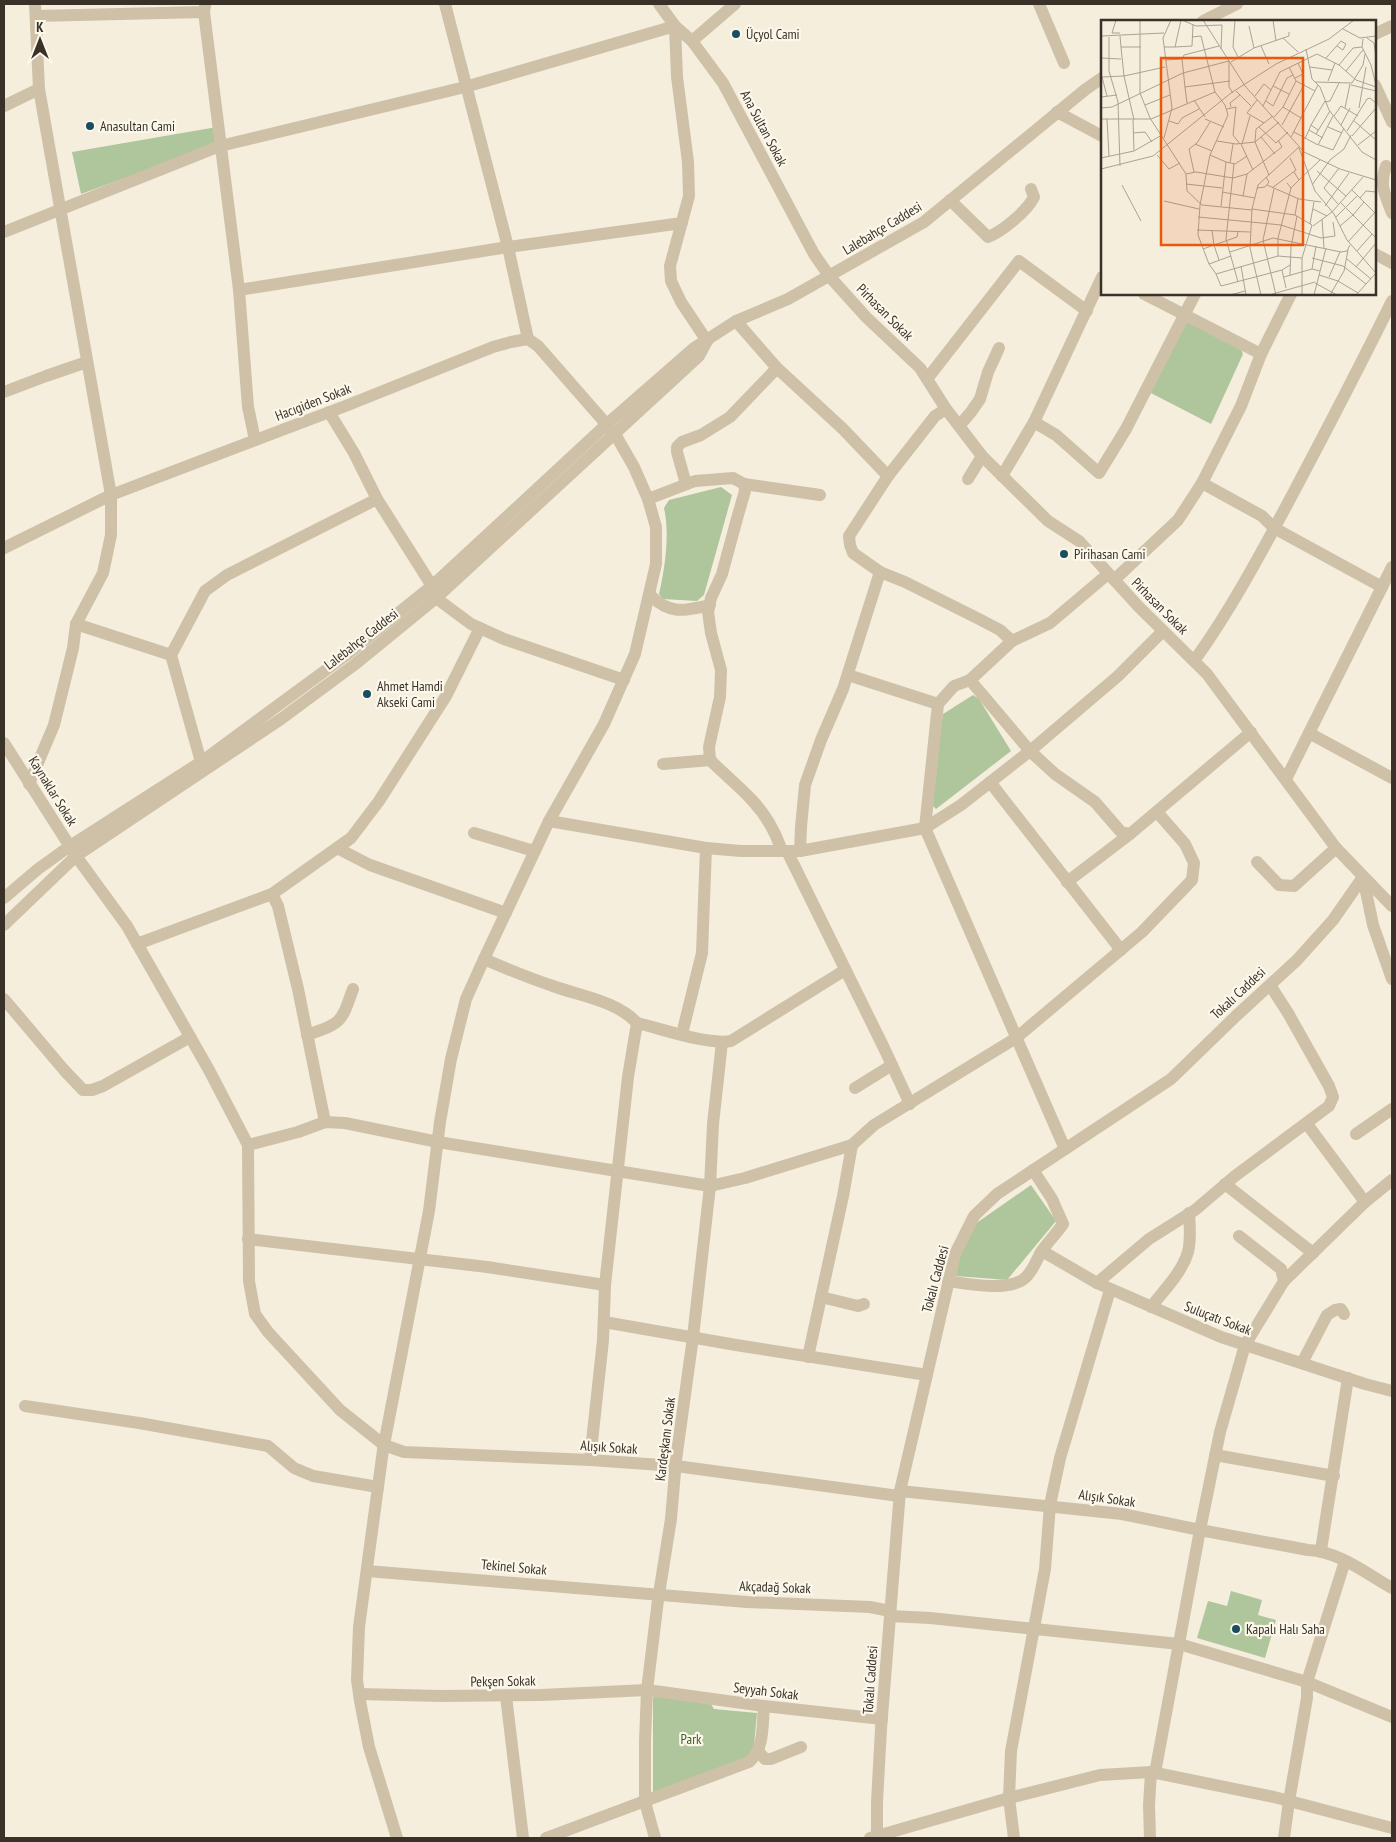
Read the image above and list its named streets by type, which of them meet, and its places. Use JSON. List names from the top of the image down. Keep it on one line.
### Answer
{"streets":{"street":["Ana Sultan Sokak","Lalebahçe Caddesi","Pirhasan Sokak","Hacıgiden Sokak","Kaynaklar Sokak","Tokalı Caddesi","Suluçatı Sokak","Kardeşkanı Sokak","Alışık Sokak","Tekinel Sokak","Akçadağ Sokak","Pekşen Sokak","Seyyah Sokak"]},"crossings":[["Ana Sultan Sokak","Lalebahçe Caddesi"],["Ana Sultan Sokak","Pirhasan Sokak"],["Lalebahçe Caddesi","Pirhasan Sokak"],["Lalebahçe Caddesi","Kaynaklar Sokak"],["Pirhasan Sokak","Tokalı Caddesi"],["Tokalı Caddesi","Alışık Sokak"],["Tokalı Caddesi","Akçadağ Sokak"],["Tokalı Caddesi","Seyyah Sokak"],["Kardeşkanı Sokak","Alışık Sokak"],["Kardeşkanı Sokak","Tekinel Sokak"],["Kardeşkanı Sokak","Akçadağ Sokak"],["Kardeşkanı Sokak","Pekşen Sokak"],["Kardeşkanı Sokak","Seyyah Sokak"],["Tekinel Sokak","Akçadağ Sokak"],["Pekşen Sokak","Seyyah Sokak"]],"parks":["Park"],"places":["Üçyol Cami","Anasultan Cami","Pirihasan Cami","Ahmet Hamdi Akseki Cami","Kapalı Halı Saha"],"north":"top"}
